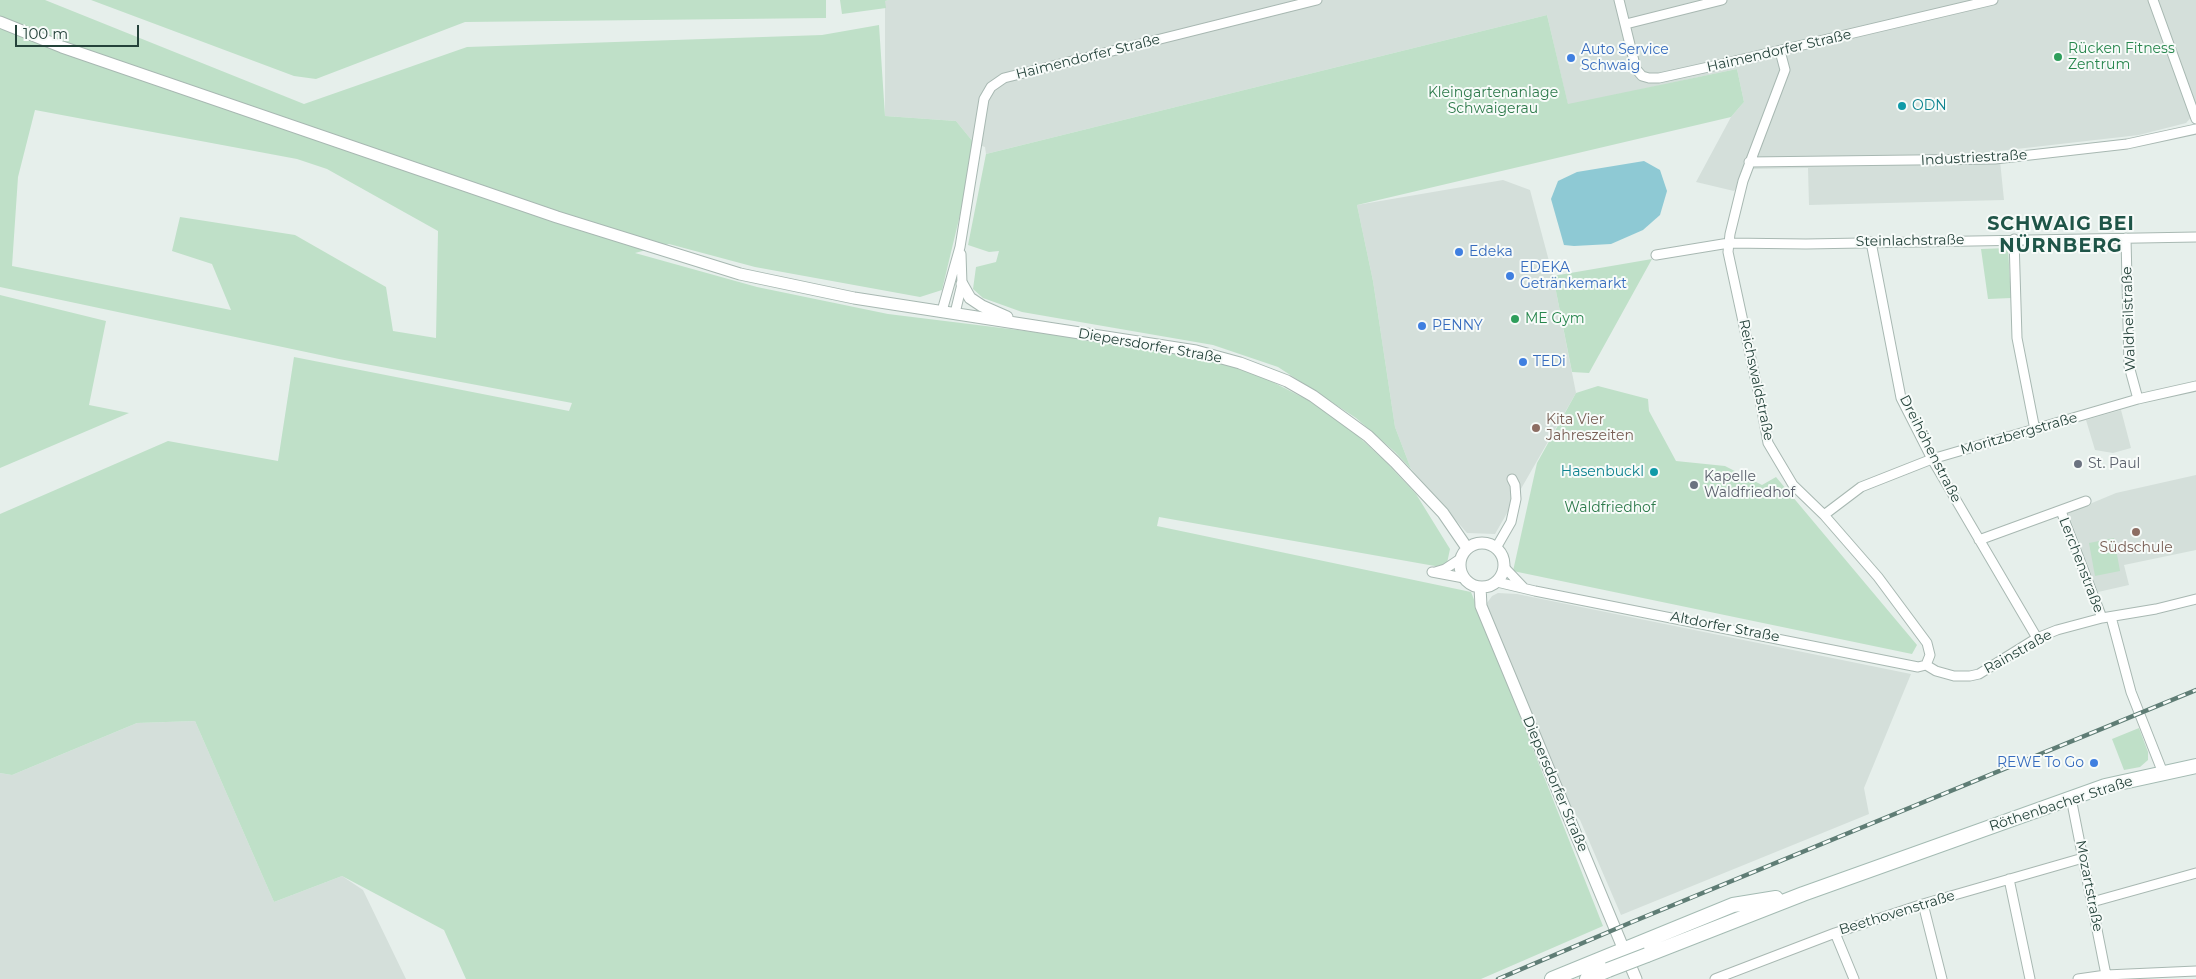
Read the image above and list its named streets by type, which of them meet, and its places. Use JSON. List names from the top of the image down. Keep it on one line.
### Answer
{"streets":{"main road":["Röthenbacher Straße"],"street":["Haimendorfer Straße","Industriestraße","Steinlachstraße","Waldheilstraße","Diepersdorfer Straße","Reichswaldstraße","Moritzbergstraße","Dreihöhenstraße","Lerchenstraße","Altdorfer Straße","Rainstraße","Mozartstraße","Beethovenstraße"]},"crossings":[["Haimendorfer Straße","Diepersdorfer Straße"],["Haimendorfer Straße","Reichswaldstraße"],["Industriestraße","Reichswaldstraße"],["Steinlachstraße","Waldheilstraße"],["Steinlachstraße","Reichswaldstraße"],["Steinlachstraße","Dreihöhenstraße"],["Waldheilstraße","Moritzbergstraße"],["Diepersdorfer Straße","Altdorfer Straße"],["Reichswaldstraße","Moritzbergstraße"],["Reichswaldstraße","Altdorfer Straße"],["Reichswaldstraße","Rainstraße"],["Moritzbergstraße","Dreihöhenstraße"],["Dreihöhenstraße","Rainstraße"],["Lerchenstraße","Rainstraße"],["Altdorfer Straße","Rainstraße"],["Röthenbacher Straße","Mozartstraße"],["Mozartstraße","Beethovenstraße"]],"districts":["SCHWAIG BEI NÜRNBERG"],"parks":["Kleingartenanlage Schwaigerau","Waldfriedhof"],"places":["Rücken Fitness Zentrum","Auto Service Schwaig","ODN","Edeka","EDEKA Getränkemarkt","ME Gym","PENNY","TEDi","Kita Vier Jahreszeiten","St. Paul","Hasenbuckl","Kapelle Waldfriedhof","Südschule","REWE To Go"],"scale_bar":"100 m"}
